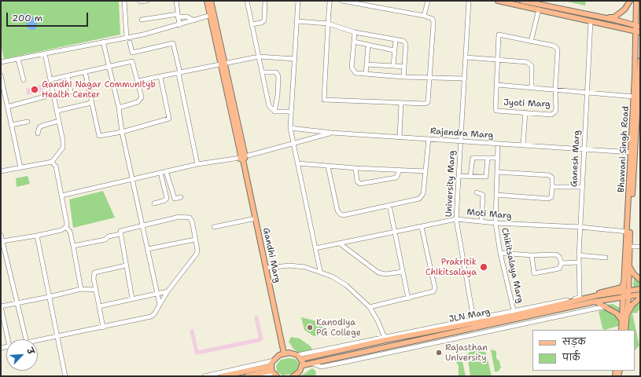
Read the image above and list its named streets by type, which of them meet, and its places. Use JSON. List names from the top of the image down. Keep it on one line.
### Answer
{"streets":{"main road":["Bhawani Singh Road","Gandhi Marg","JLN Marg"],"street":["Jyoti Marg","Rajendra Marg","Ganesh Marg","University Marg","Moti Marg","Chikitsalaya Marg"]},"crossings":[["Rajendra Marg","Bhawani Singh Road"],["Rajendra Marg","Ganesh Marg"],["Rajendra Marg","University Marg"],["Rajendra Marg","Chikitsalaya Marg"],["Bhawani Singh Road","Moti Marg"],["Bhawani Singh Road","JLN Marg"],["Ganesh Marg","Moti Marg"],["Ganesh Marg","JLN Marg"],["University Marg","Moti Marg"],["University Marg","JLN Marg"],["Moti Marg","Chikitsalaya Marg"],["Chikitsalaya Marg","JLN Marg"]],"places":["Gandhi Nagar Communityb Health Center","Prakritik Chikitsalaya","Kanodiya PG College","Rajasthan University"],"legend":["सड़क","पार्क"],"scale_bar":"200 m","north":"top right"}
